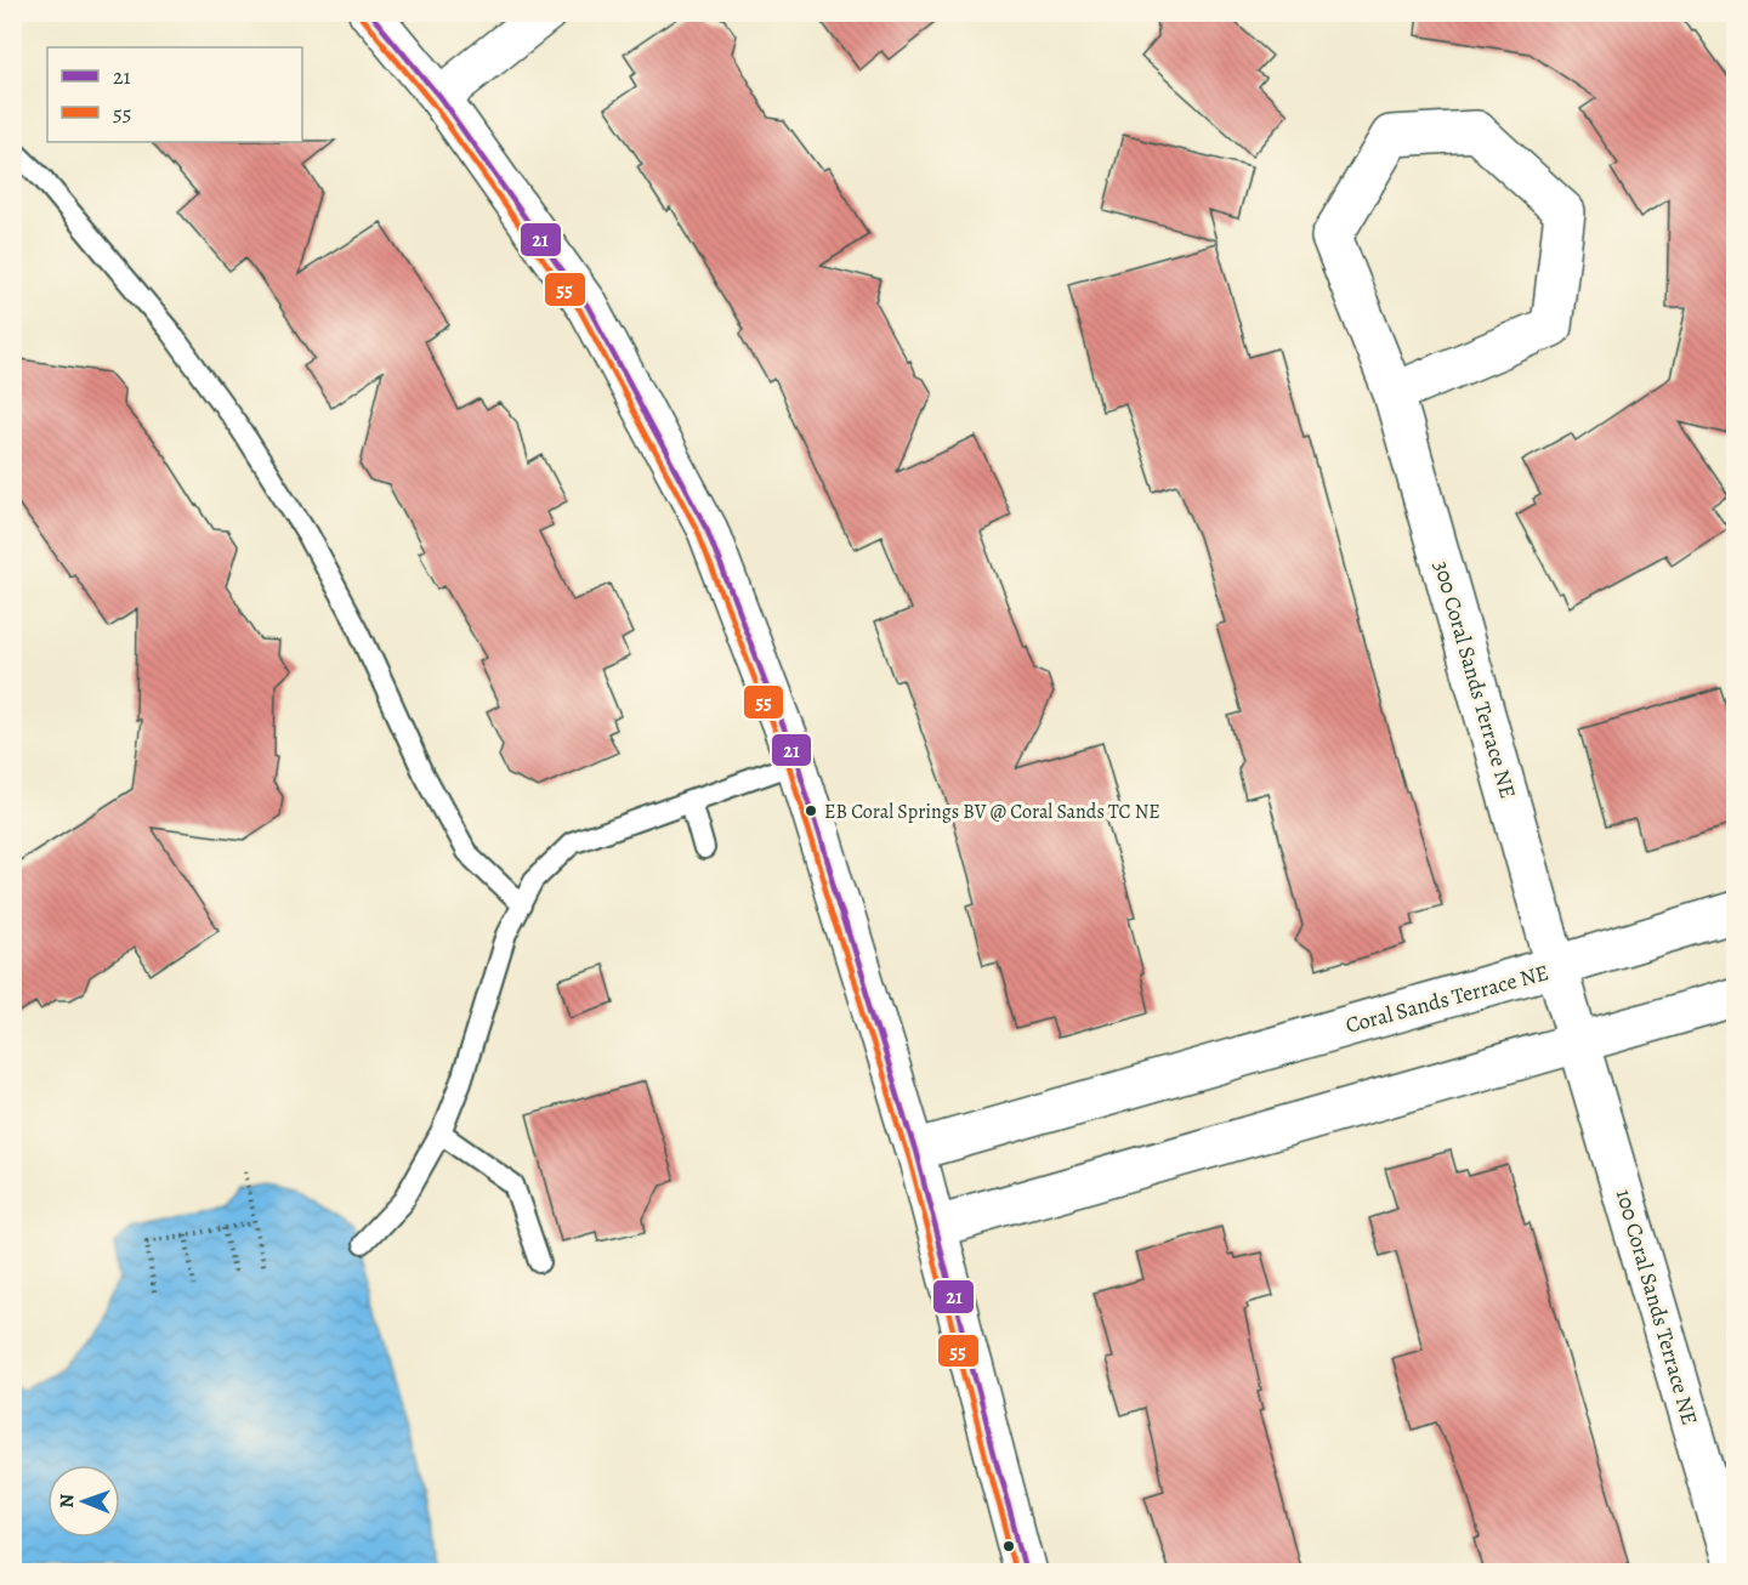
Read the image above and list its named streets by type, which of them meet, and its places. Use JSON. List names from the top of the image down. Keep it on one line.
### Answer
{"streets":{"street":["300 Coral Sands Terrace NE","Coral Sands Terrace NE","100 Coral Sands Terrace NE"]},"crossings":[["300 Coral Sands Terrace NE","Coral Sands Terrace NE"],["Coral Sands Terrace NE","100 Coral Sands Terrace NE"]],"places":["EB Coral Springs BV @ Coral Sands TC NE"],"lines":["transit line 21","transit line 55"],"legend":["21","55"],"north":"left"}
